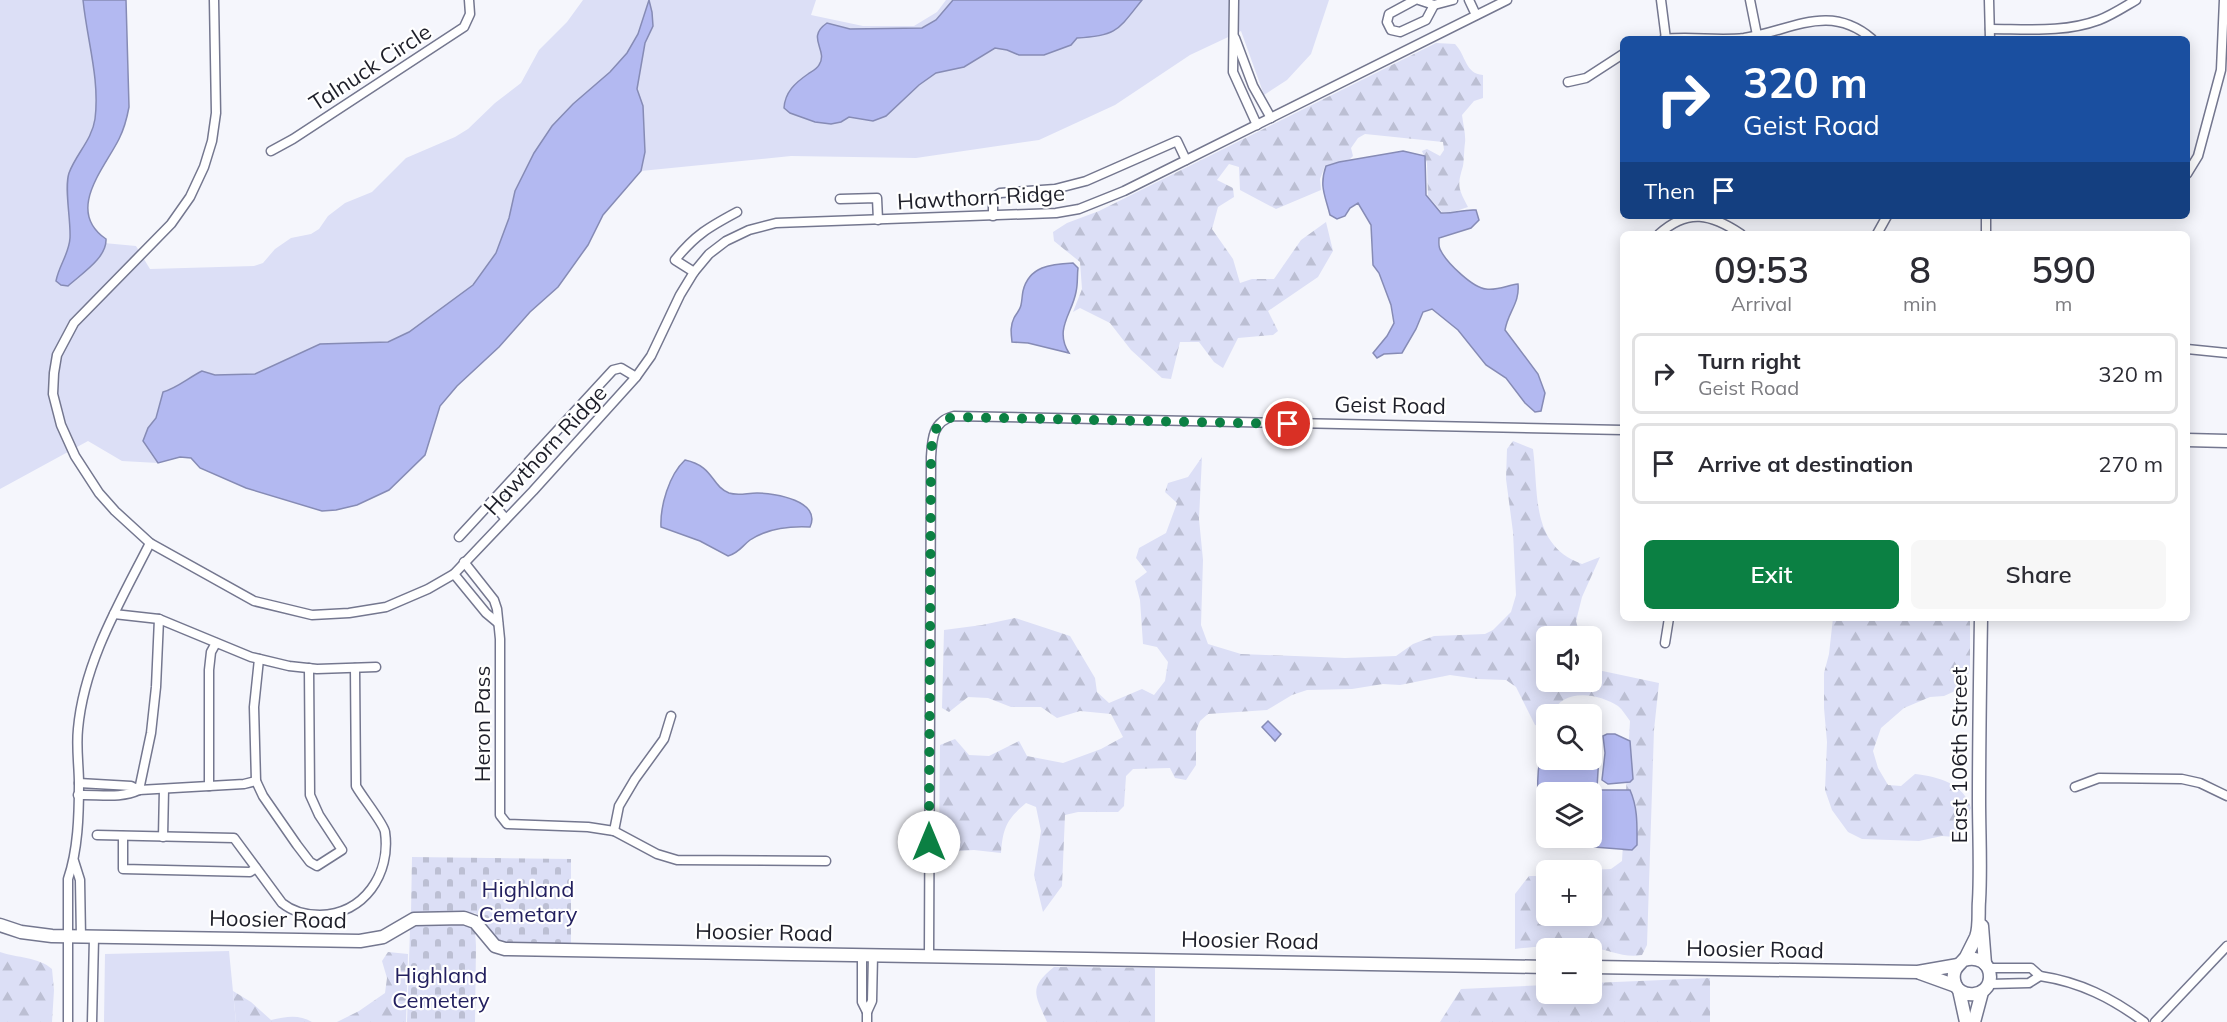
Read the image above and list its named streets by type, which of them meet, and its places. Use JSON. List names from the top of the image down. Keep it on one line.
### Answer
{"streets":{"street":["Talnuck Circle","Hawthorn Ridge","Geist Road","Heron Pass","East 106th Street","Hoosier Road"]},"crossings":[["Hawthorn Ridge","Heron Pass"],["Geist Road","Hoosier Road"],["East 106th Street","Hoosier Road"]],"parks":["Highland Cemetary","Highland Cemetery"],"page":{"turn":["320 m","Geist Road"],"then":"Then","eta":["09:53","Arrival","8","min","590","m"],"list":[{"name":"Turn right","note":"Geist Road","value":"320 m"},{"name":"Arrive at destination","value":"270 m"}],"buttons":["Exit","Share"],"map_buttons":["+","−"]}}
